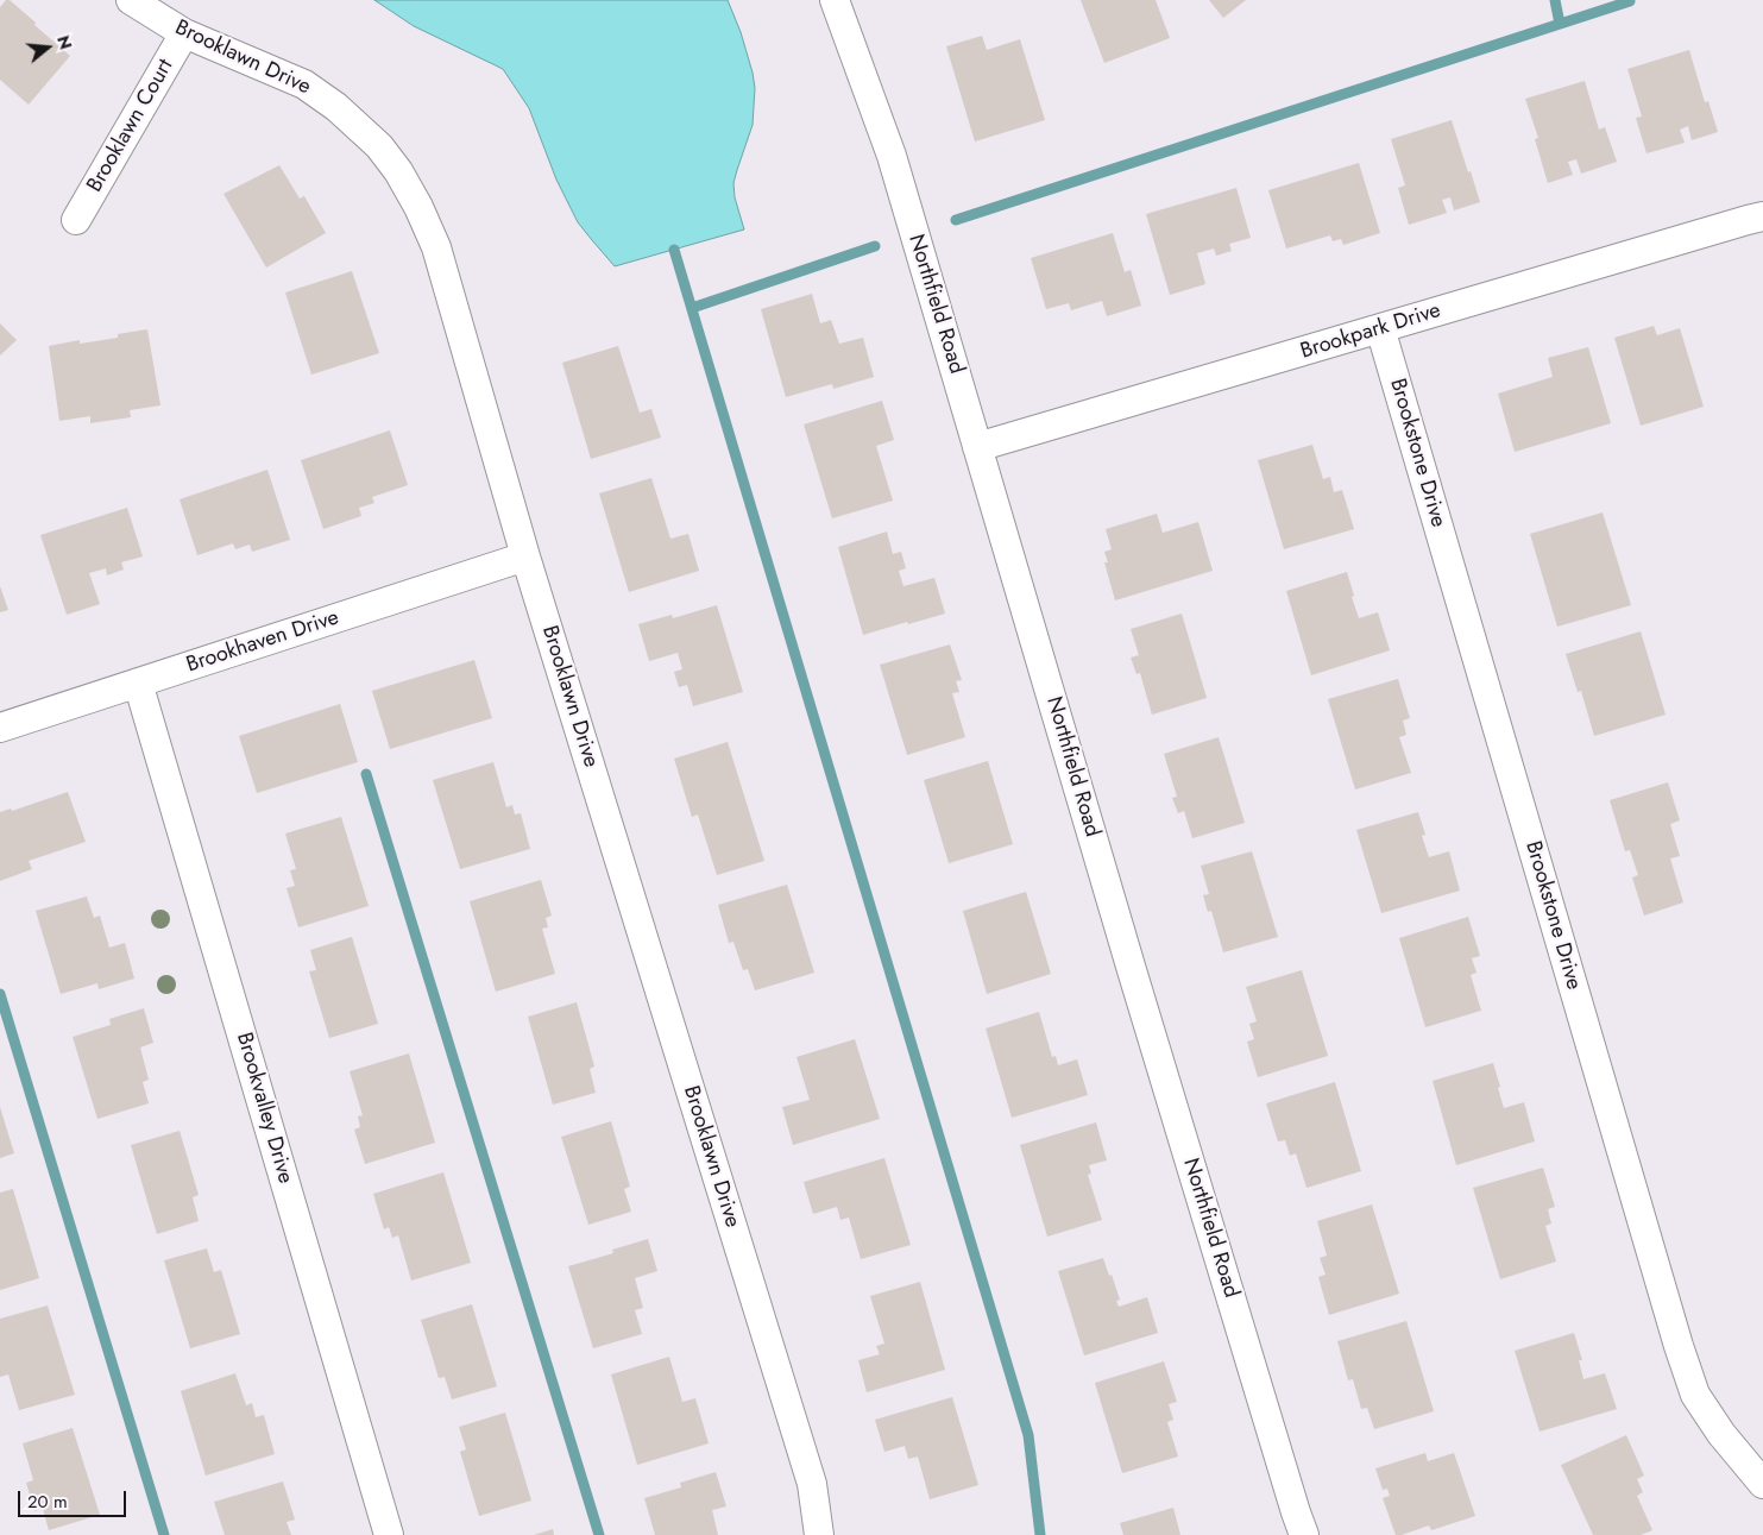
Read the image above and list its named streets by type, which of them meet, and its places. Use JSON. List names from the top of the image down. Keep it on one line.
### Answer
{"streets":{"street":["Brooklawn Drive","Brooklawn Court","Northfield Road","Brookpark Drive","Brookstone Drive","Brookhaven Drive","Brookvalley Drive"]},"crossings":[["Brooklawn Drive","Brooklawn Court"],["Brooklawn Drive","Brookhaven Drive"],["Northfield Road","Brookpark Drive"],["Brookpark Drive","Brookstone Drive"],["Brookhaven Drive","Brookvalley Drive"]],"scale_bar":"20 m","north":"right"}
